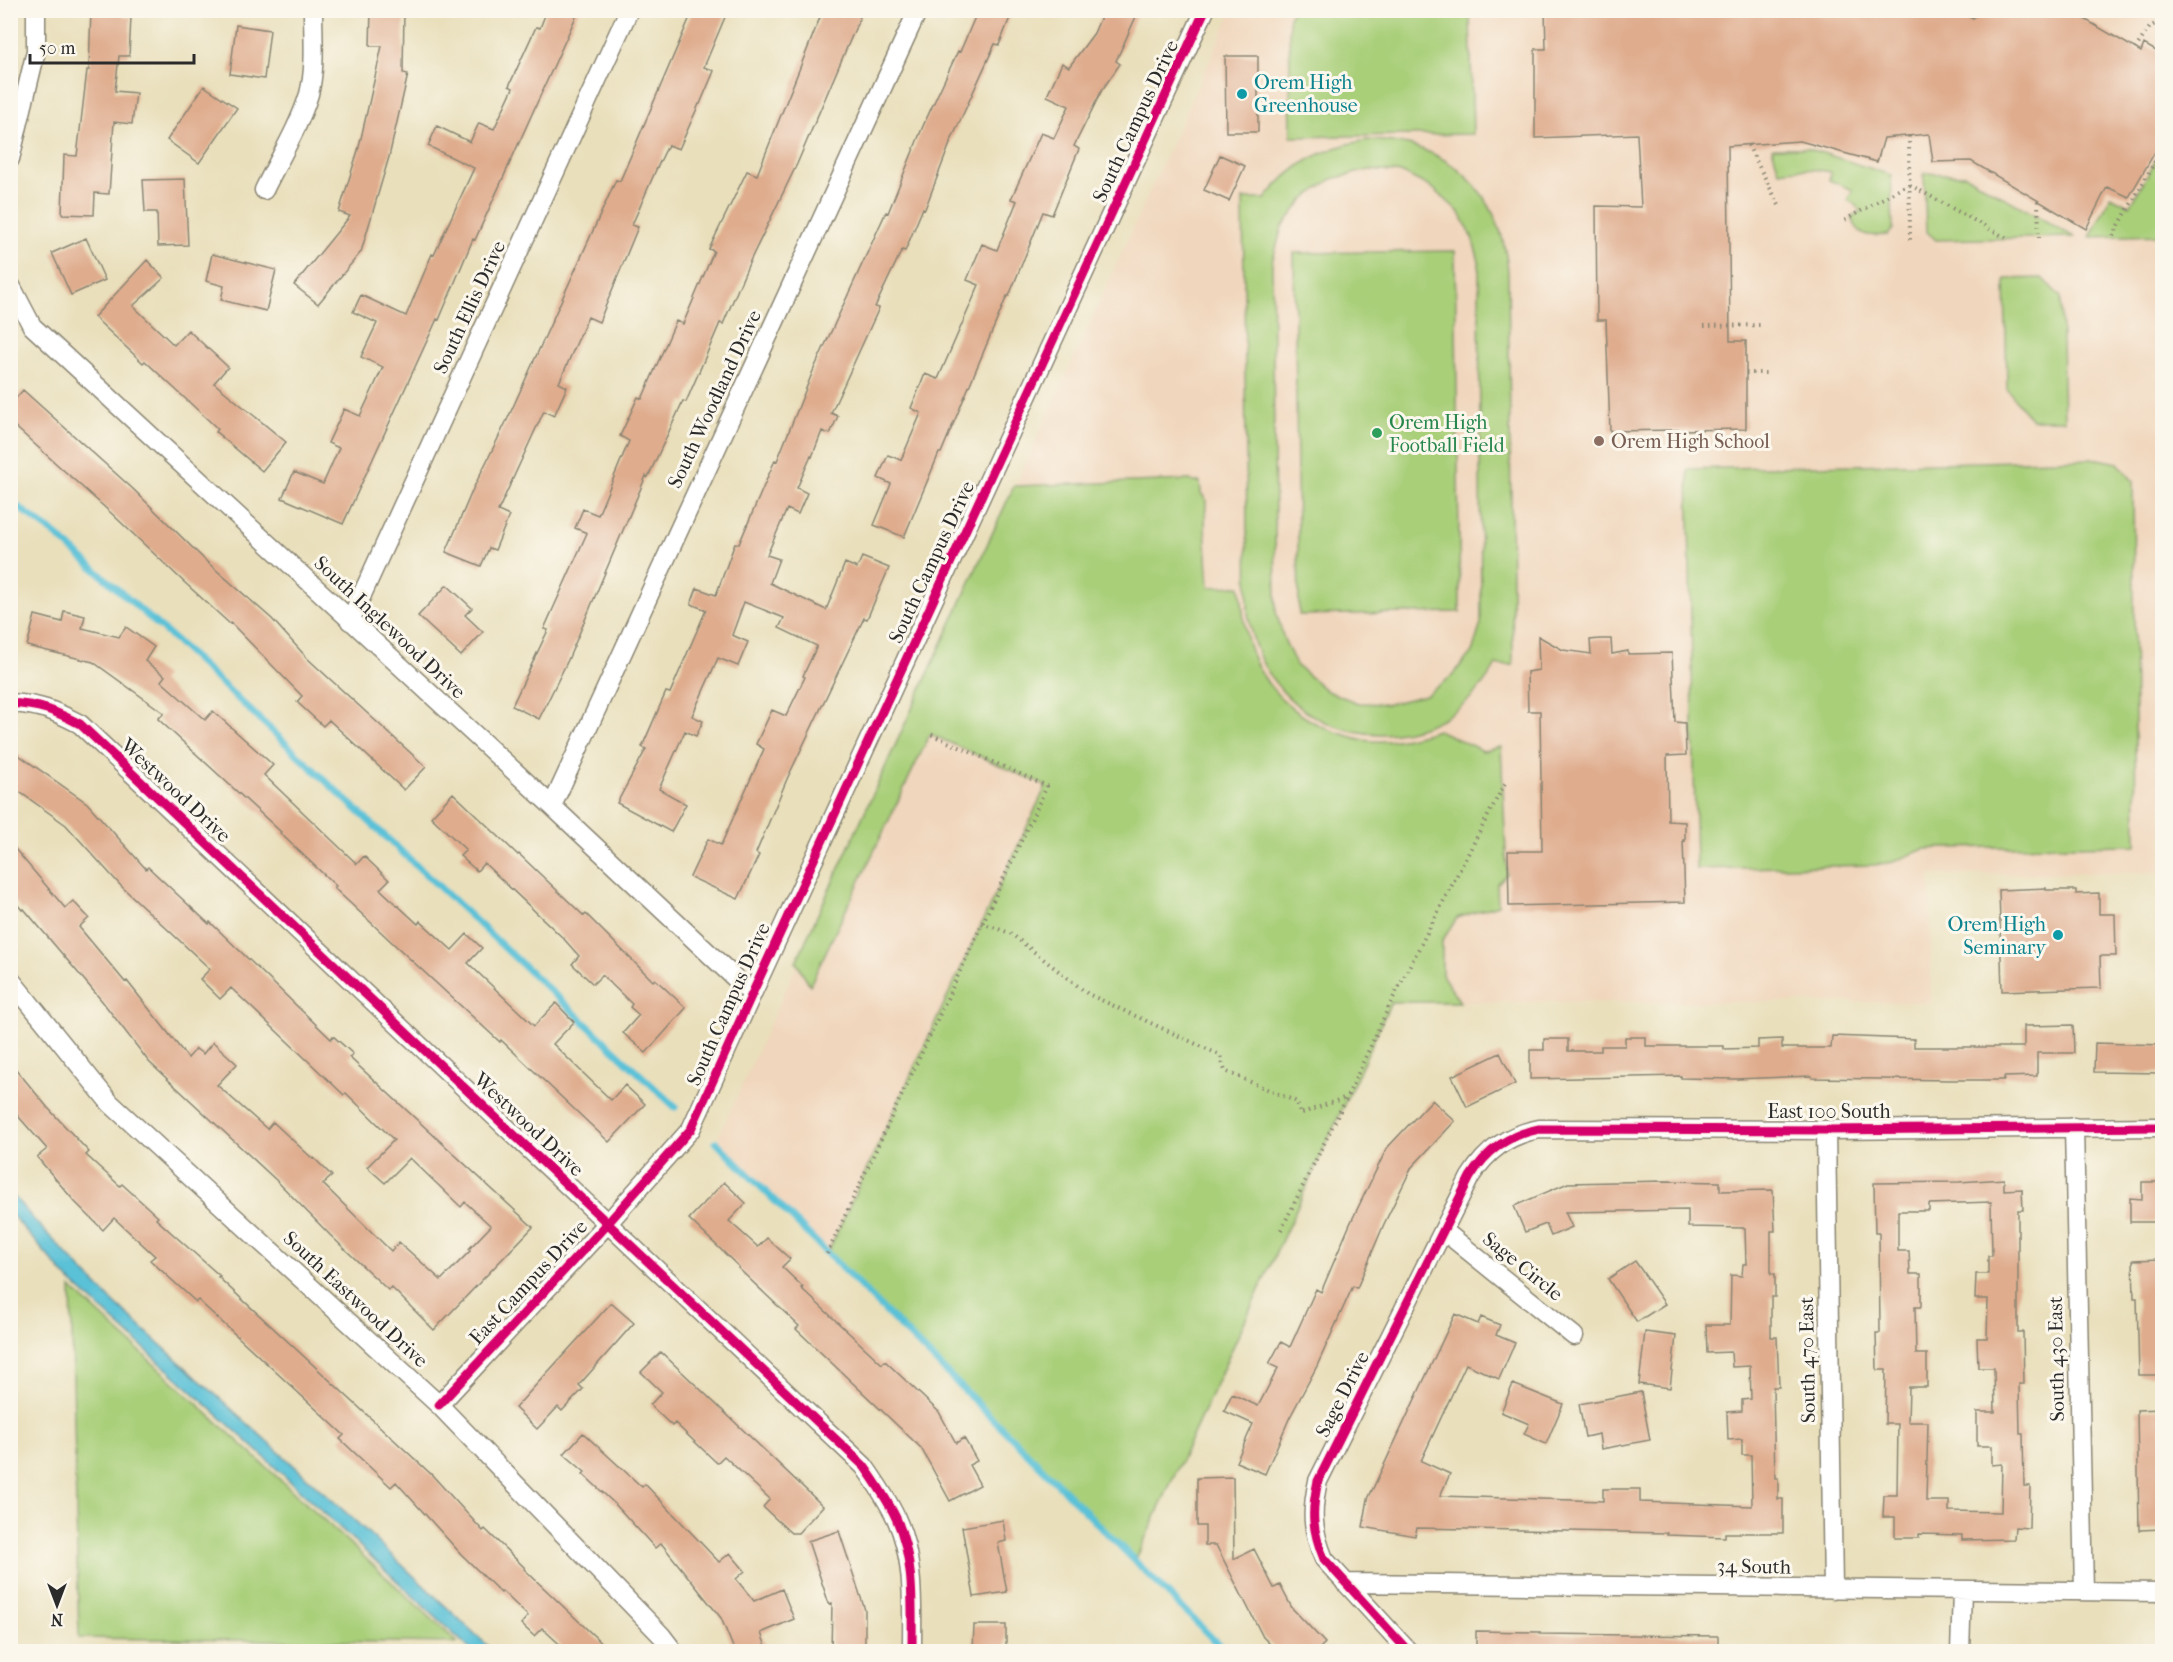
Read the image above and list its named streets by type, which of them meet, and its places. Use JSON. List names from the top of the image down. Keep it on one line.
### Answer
{"streets":{"street":["South Campus Drive","South Ellis Drive","South Woodland Drive","South Inglewood Drive","Westwood Drive","East 100 South","Sage Circle","East Campus Drive","South Eastwood Drive","South 430 East","South 470 East","Sage Drive","34 South"]},"crossings":[["South Campus Drive","South Inglewood Drive"],["South Campus Drive","East Campus Drive"],["South Ellis Drive","South Inglewood Drive"],["South Woodland Drive","South Inglewood Drive"],["Westwood Drive","East Campus Drive"],["East 100 South","South 430 East"],["East 100 South","South 470 East"],["East 100 South","Sage Drive"],["Sage Circle","Sage Drive"],["East Campus Drive","South Eastwood Drive"],["South 430 East","34 South"],["South 470 East","34 South"],["Sage Drive","34 South"]],"places":["Orem High Greenhouse","Orem High Football Field","Orem High School","Orem High Seminary"],"scale_bar":"50 m","north":"bottom"}
